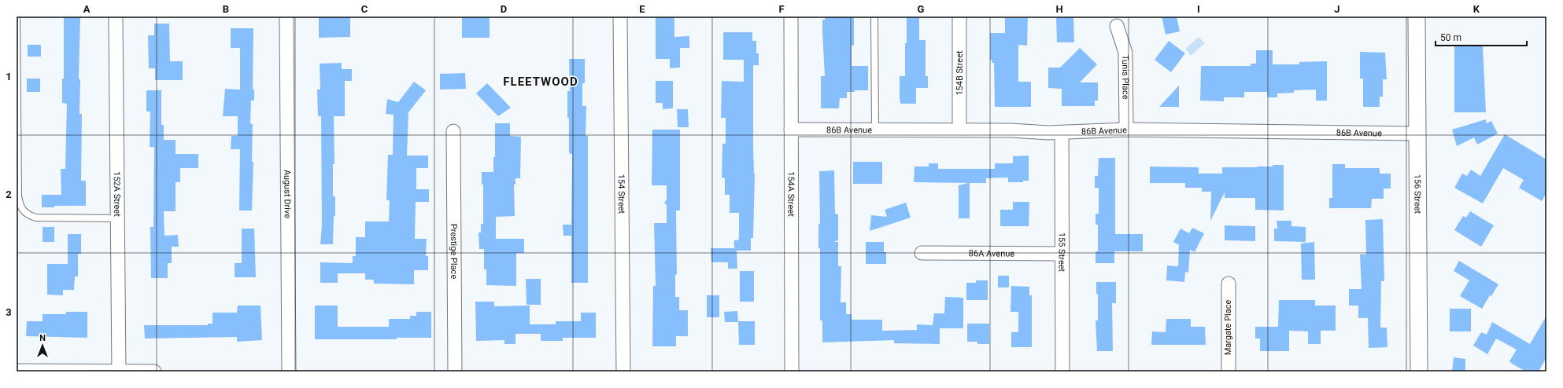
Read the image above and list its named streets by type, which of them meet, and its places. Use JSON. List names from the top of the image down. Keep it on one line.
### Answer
{"streets":{"street":["154B Street","Tunis Place","86B Avenue","152A Street","August Drive","154 Street","154A Street","156 Street","Prestige Place","155 Street","86A Avenue","Margate Place"]},"crossings":[["154B Street","86B Avenue"],["Tunis Place","86B Avenue"],["86B Avenue","154A Street"],["86B Avenue","156 Street"],["86B Avenue","155 Street"],["155 Street","86A Avenue"]],"districts":["FLEETWOOD"],"scale_bar":"50 m","north":"top","grid":{"columns":["A","B","C","D","E","F","G","H","I","J","K"],"rows":["1","2","3"]}}
